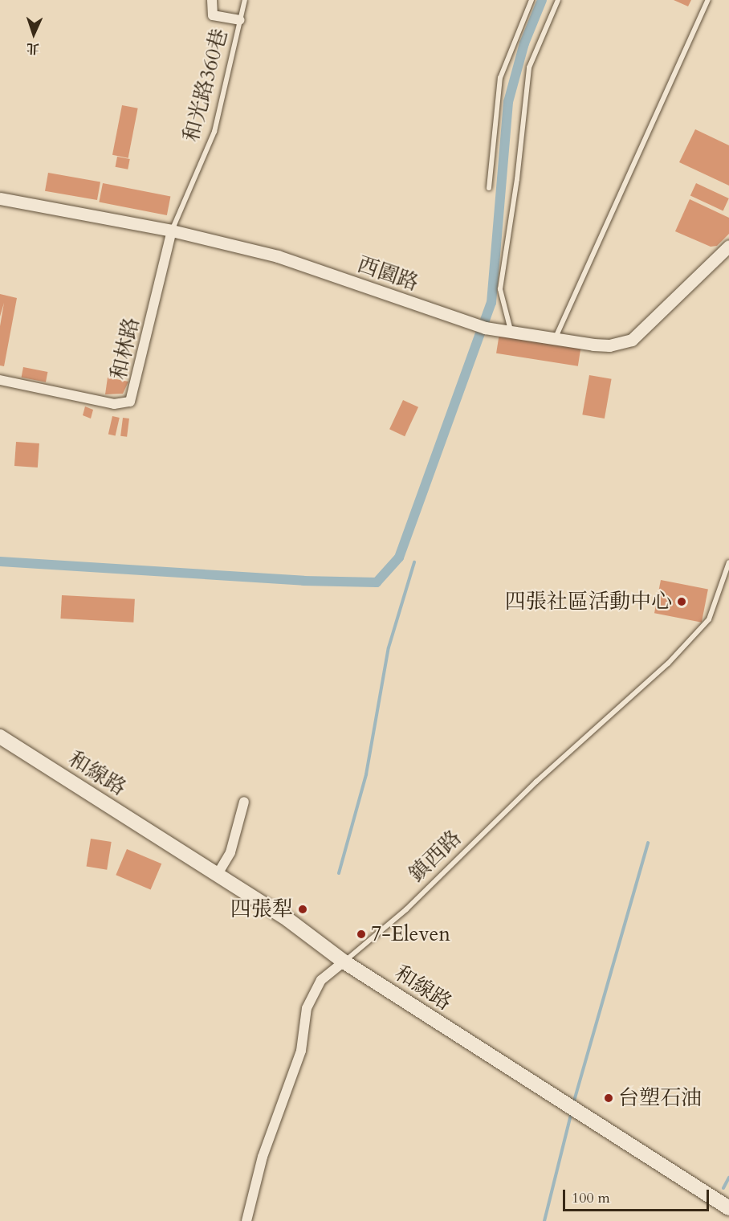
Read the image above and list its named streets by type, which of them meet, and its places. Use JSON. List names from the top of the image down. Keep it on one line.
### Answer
{"streets":{"main road":["和線路"],"street":["西園路","和林路","鎮西路"],"lane":["和光路360巷"]},"crossings":[["和光路360巷","西園路"],["和光路360巷","和林路"],["西園路","和林路"],["和線路","鎮西路"]],"places":["四張社區活動中心","四張犁","7-Eleven","台塑石油"],"scale_bar":"100 m","north":"bottom"}
